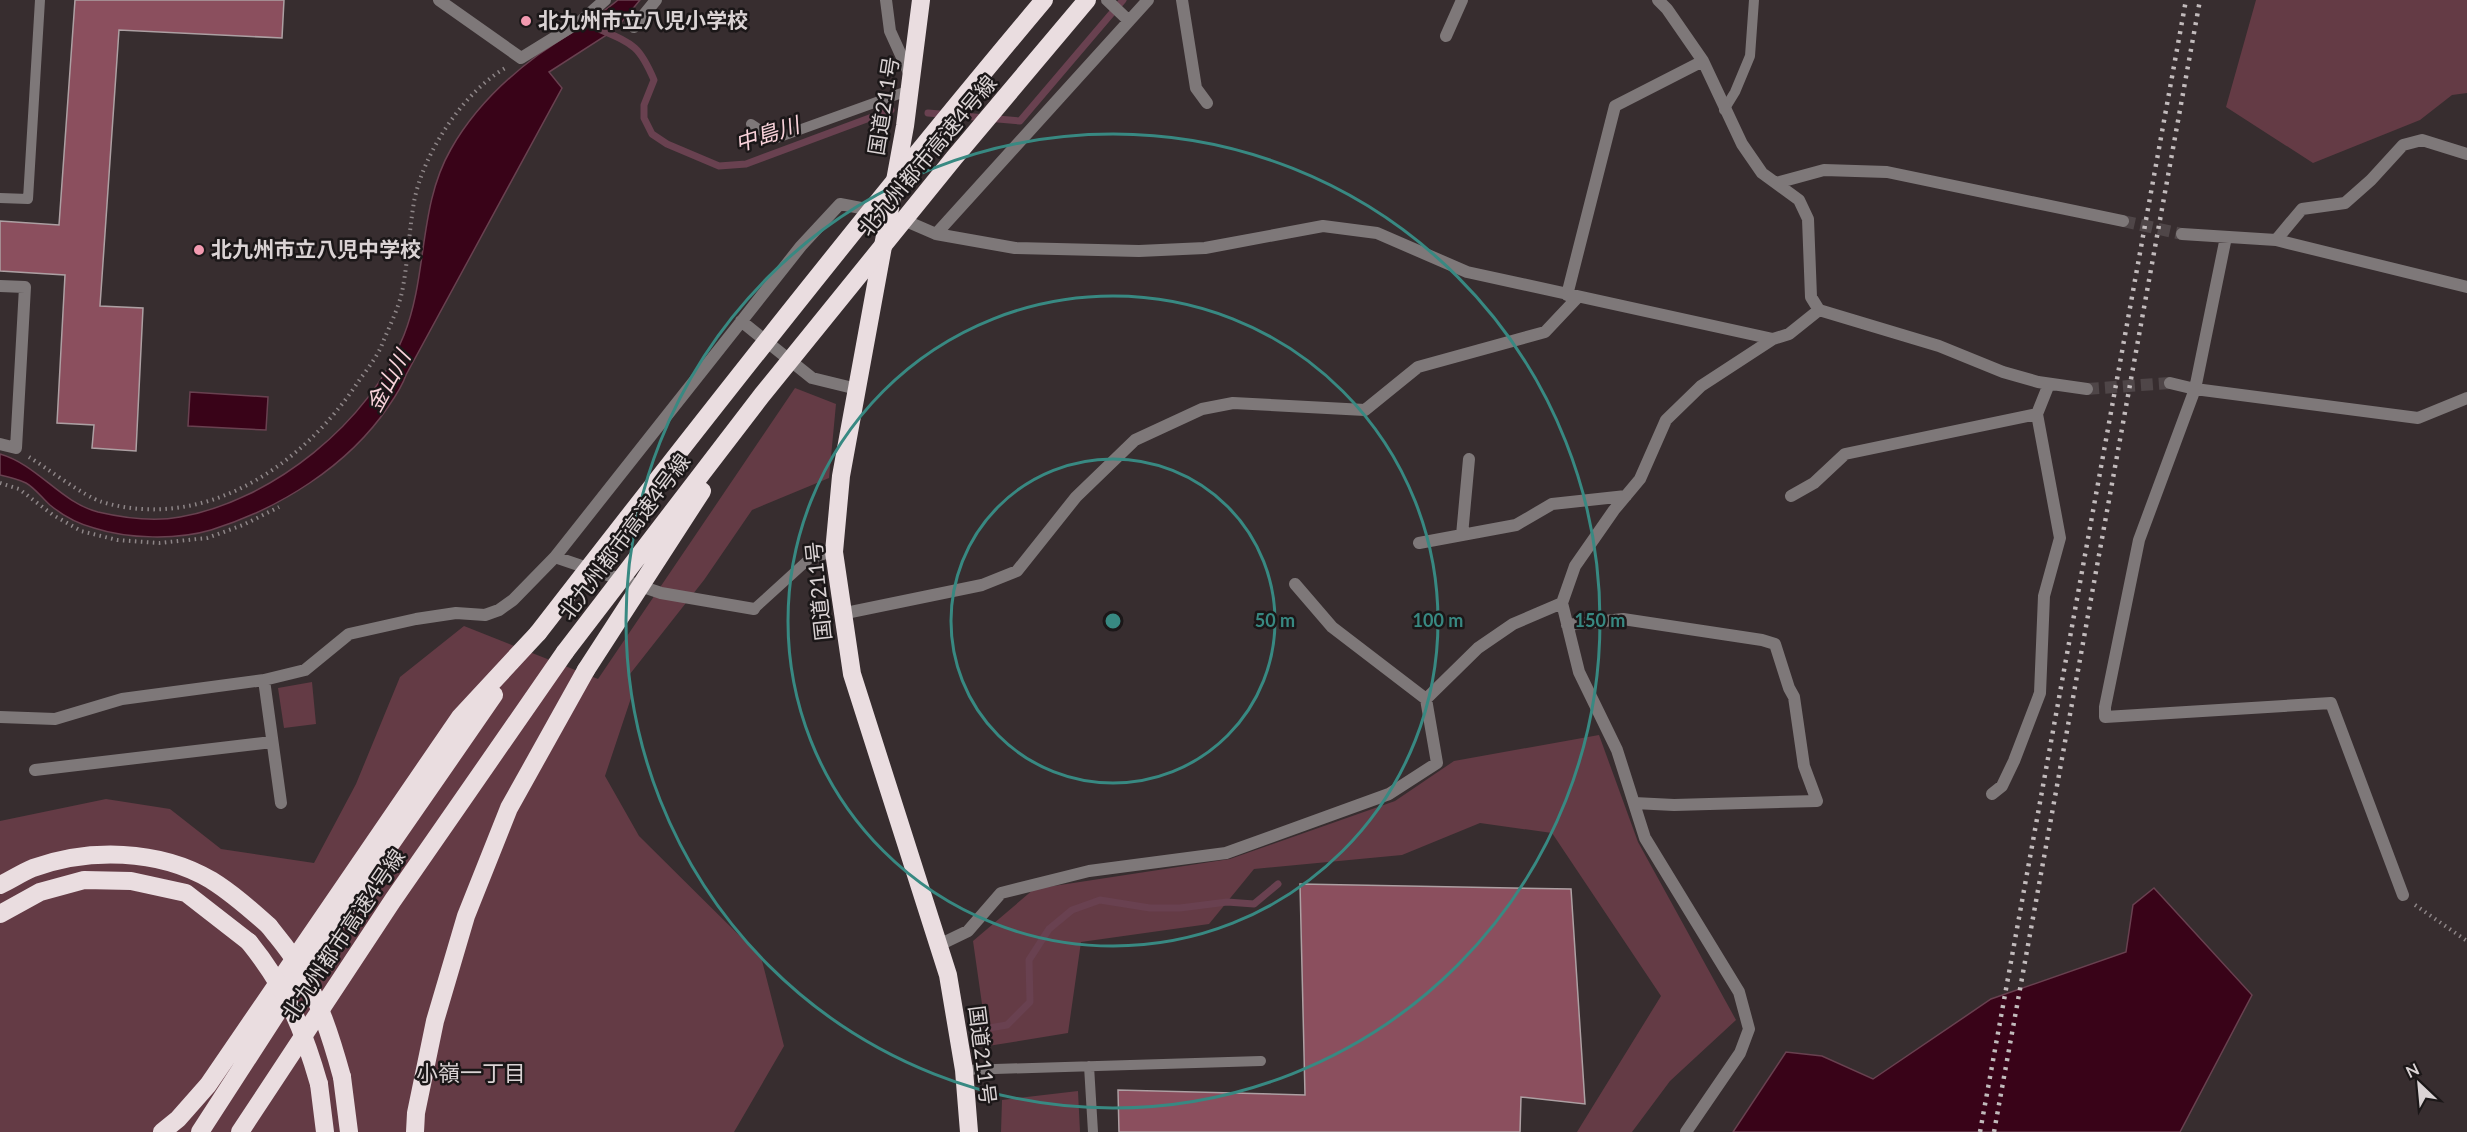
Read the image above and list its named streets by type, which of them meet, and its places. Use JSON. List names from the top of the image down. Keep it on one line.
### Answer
{"streets":{"highway":["国道211号","北九州都市高速4号線"]},"districts":["小嶺一丁目"],"water":["中島川","金山川"],"places":["北九州市立八児小学校","北九州市立八児中学校"],"north":"top left","rings":["50 m","100 m","150 m"]}
